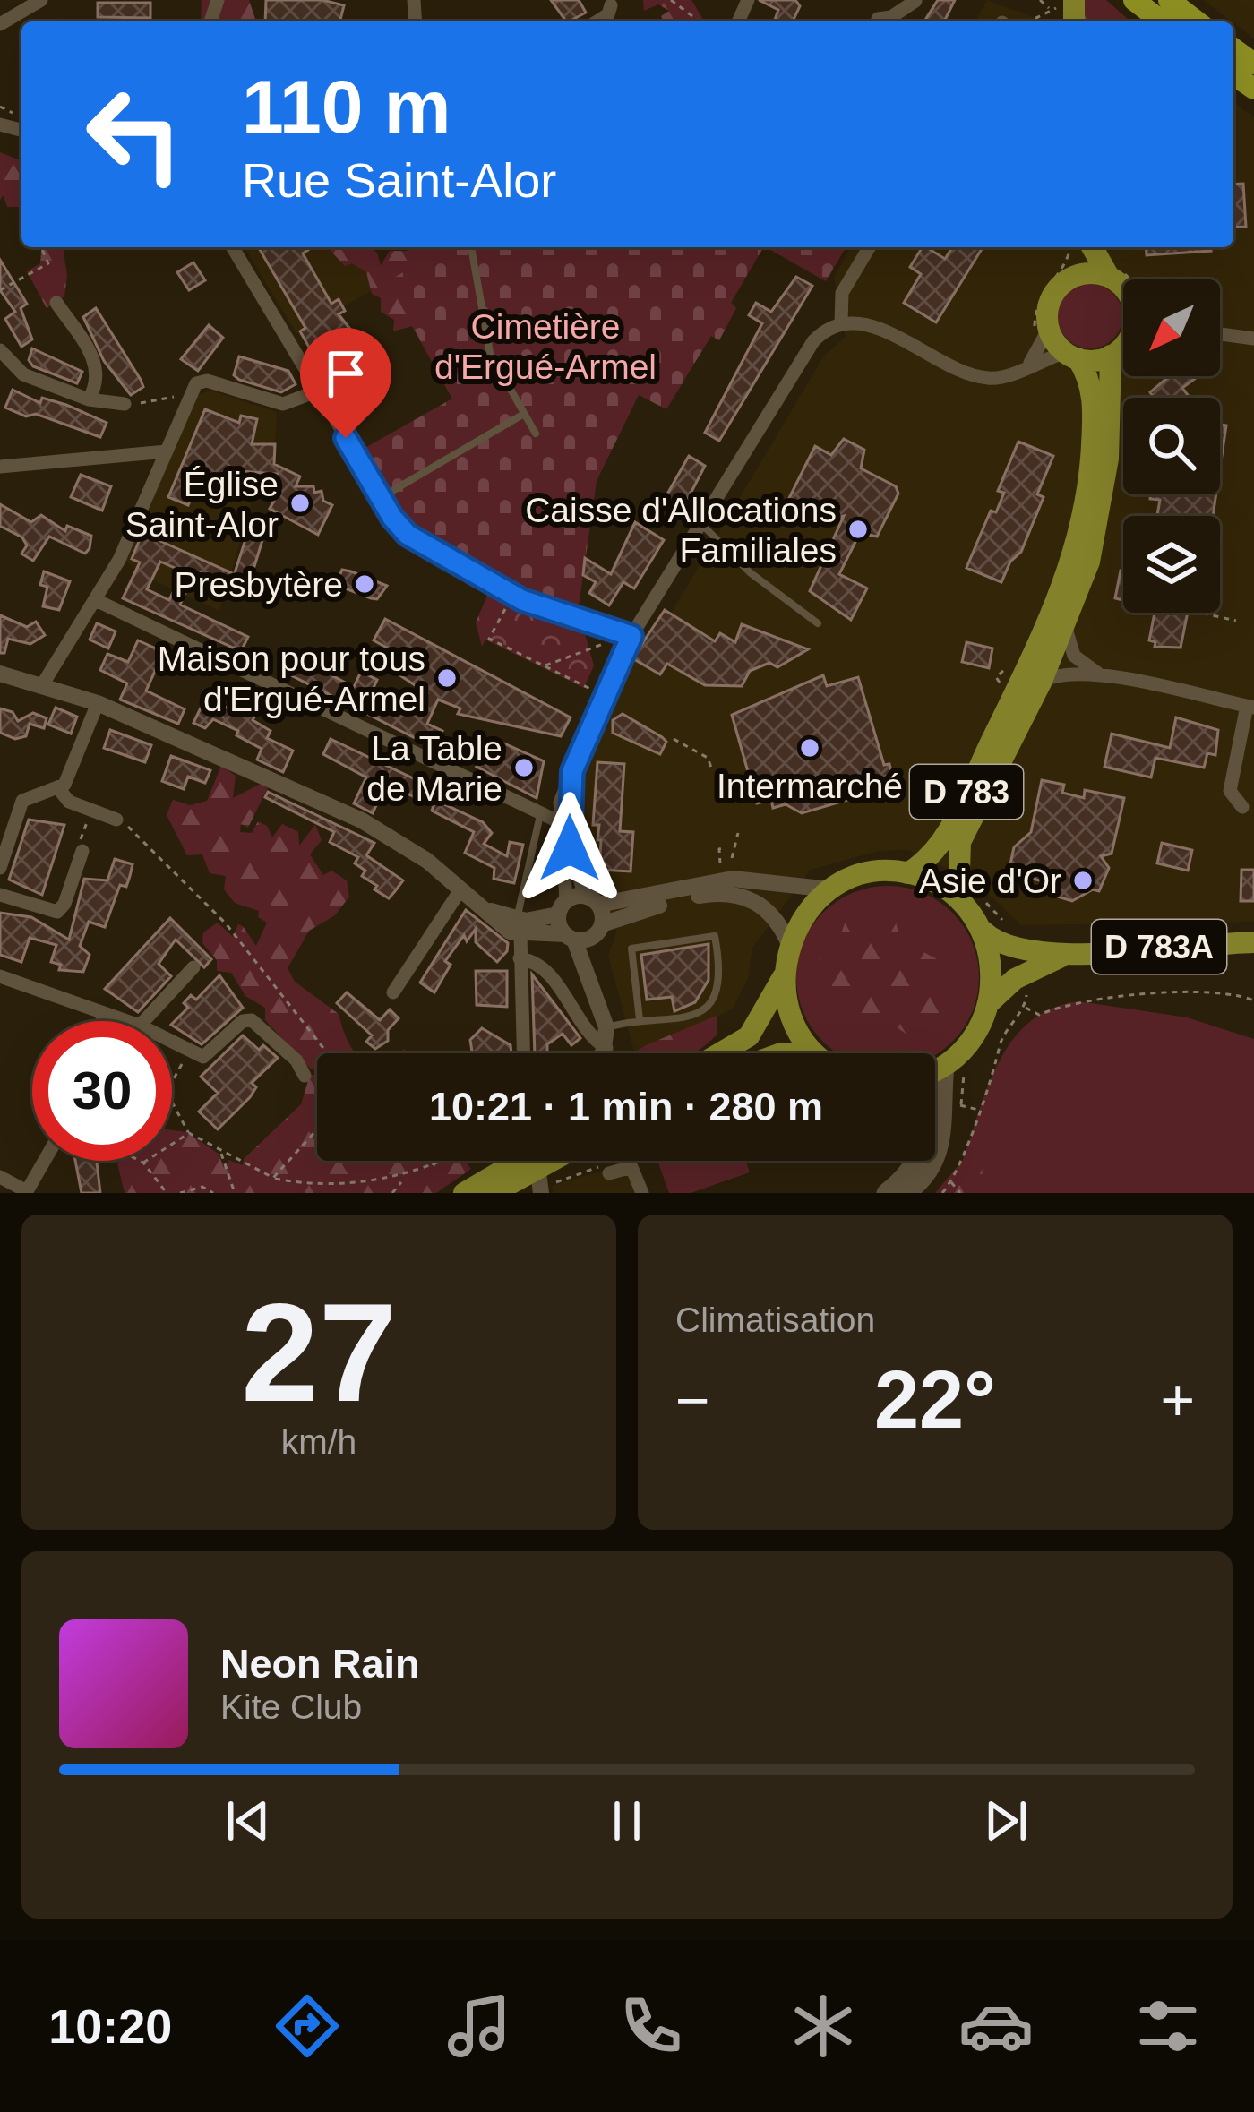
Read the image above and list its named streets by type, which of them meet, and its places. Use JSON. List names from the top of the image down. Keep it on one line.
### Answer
{"streets":{"main road":["D 783","D 783A"]},"parks":["Cimetière d'Ergué-Armel"],"places":["Église Saint-Alor","Caisse d'Allocations Familiales","Presbytère","Maison pour tous d'Ergué-Armel","Intermarché","La Table de Marie","Asie d'Or"],"north":"bottom left","page":{"turn":["110 m","Rue Saint-Alor"],"limit":"30","trip":"10:21 · 1 min · 280 m","tile":[["27","km/h"],"Climatisation"],"heat":["−","22°","+"],"song":["Neon Rain","Kite Club"],"tabs":"10:20"}}
